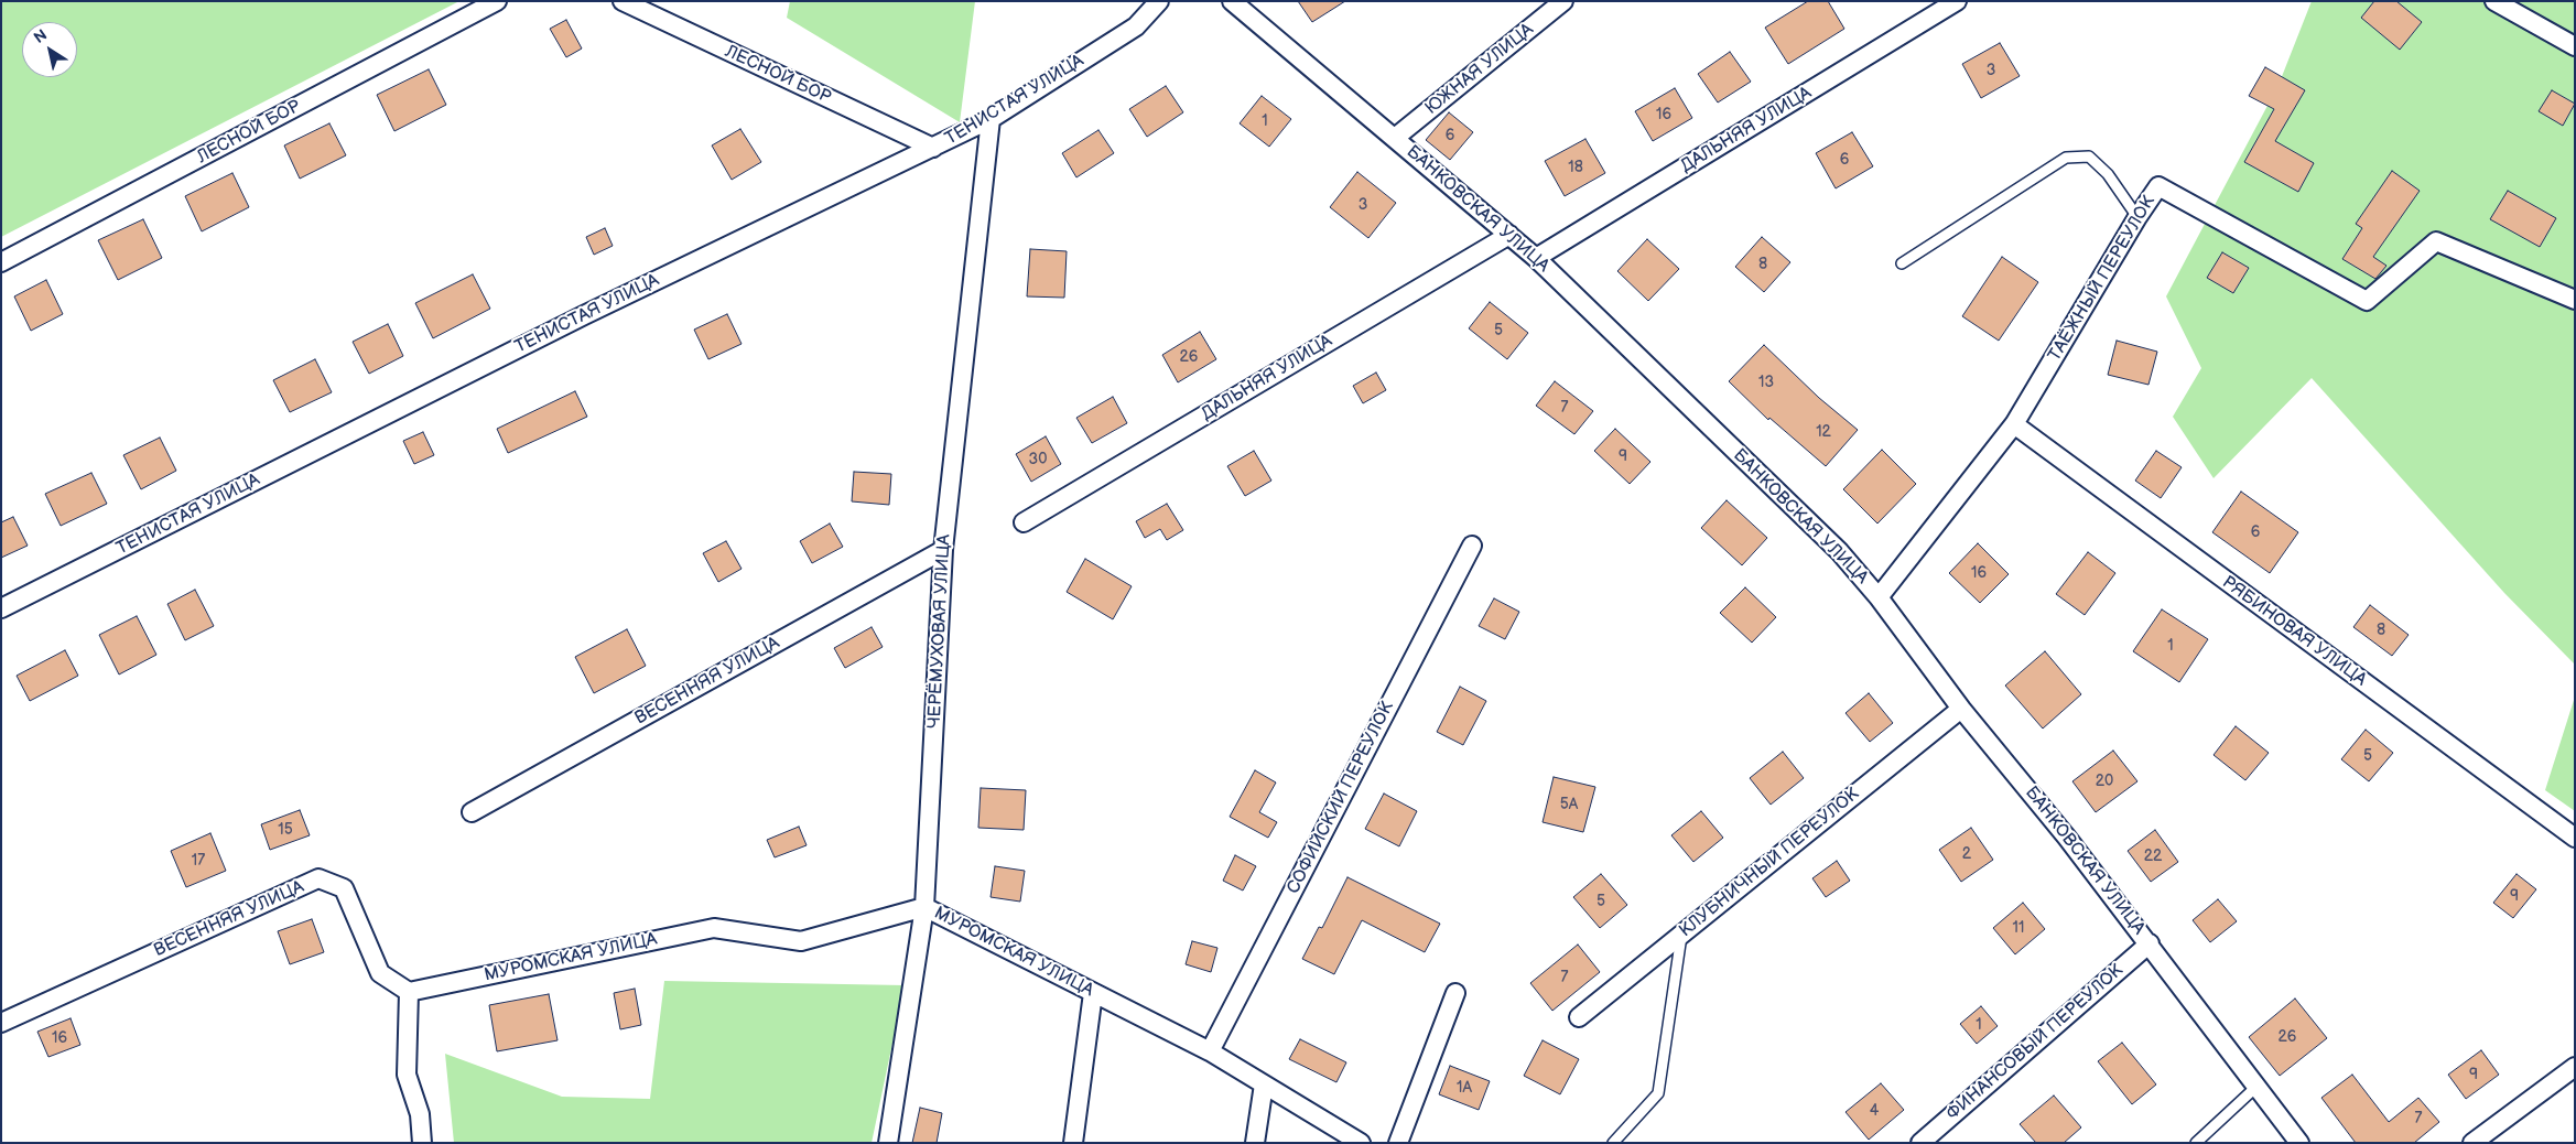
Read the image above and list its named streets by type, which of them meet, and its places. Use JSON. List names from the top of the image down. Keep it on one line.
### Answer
{"streets":{"street":["ЮЖНАЯ УЛИЦА","ЛЕСНОЙ БОР","ТЕНИСТАЯ УЛИЦА","ДАЛЬНЯЯ УЛИЦА","БАНКОВСКАЯ УЛИЦА","ТАЁЖНЫЙ ПЕРЕУЛОК","ЧЕРЁМУХОВАЯ УЛИЦА","РЯБИНОВАЯ УЛИЦА","ВЕСЕННЯЯ УЛИЦА","СОФИЙСКИЙ ПЕРЕУЛОК","КЛУБНИЧНЫЙ ПЕРЕУЛОК","МУРОМСКАЯ УЛИЦА","ФИНАНСОВЫЙ ПЕРЕУЛОК"]},"crossings":[["ЮЖНАЯ УЛИЦА","БАНКОВСКАЯ УЛИЦА"],["ЛЕСНОЙ БОР","ТЕНИСТАЯ УЛИЦА"],["ТЕНИСТАЯ УЛИЦА","ЧЕРЁМУХОВАЯ УЛИЦА"],["ДАЛЬНЯЯ УЛИЦА","БАНКОВСКАЯ УЛИЦА"],["БАНКОВСКАЯ УЛИЦА","ТАЁЖНЫЙ ПЕРЕУЛОК"],["БАНКОВСКАЯ УЛИЦА","КЛУБНИЧНЫЙ ПЕРЕУЛОК"],["БАНКОВСКАЯ УЛИЦА","ФИНАНСОВЫЙ ПЕРЕУЛОК"],["ТАЁЖНЫЙ ПЕРЕУЛОК","РЯБИНОВАЯ УЛИЦА"],["ЧЕРЁМУХОВАЯ УЛИЦА","ВЕСЕННЯЯ УЛИЦА"],["ЧЕРЁМУХОВАЯ УЛИЦА","МУРОМСКАЯ УЛИЦА"],["ВЕСЕННЯЯ УЛИЦА","МУРОМСКАЯ УЛИЦА"],["СОФИЙСКИЙ ПЕРЕУЛОК","МУРОМСКАЯ УЛИЦА"]],"house_numbers":["3","16","1","6","6","18","3","8","5","26","13","7","12","9","30","6","16","8","1","5","20","5А","15","2","22","17","9","5","11","7","1","26","16","9","1А","4","7"],"north":"top left"}
